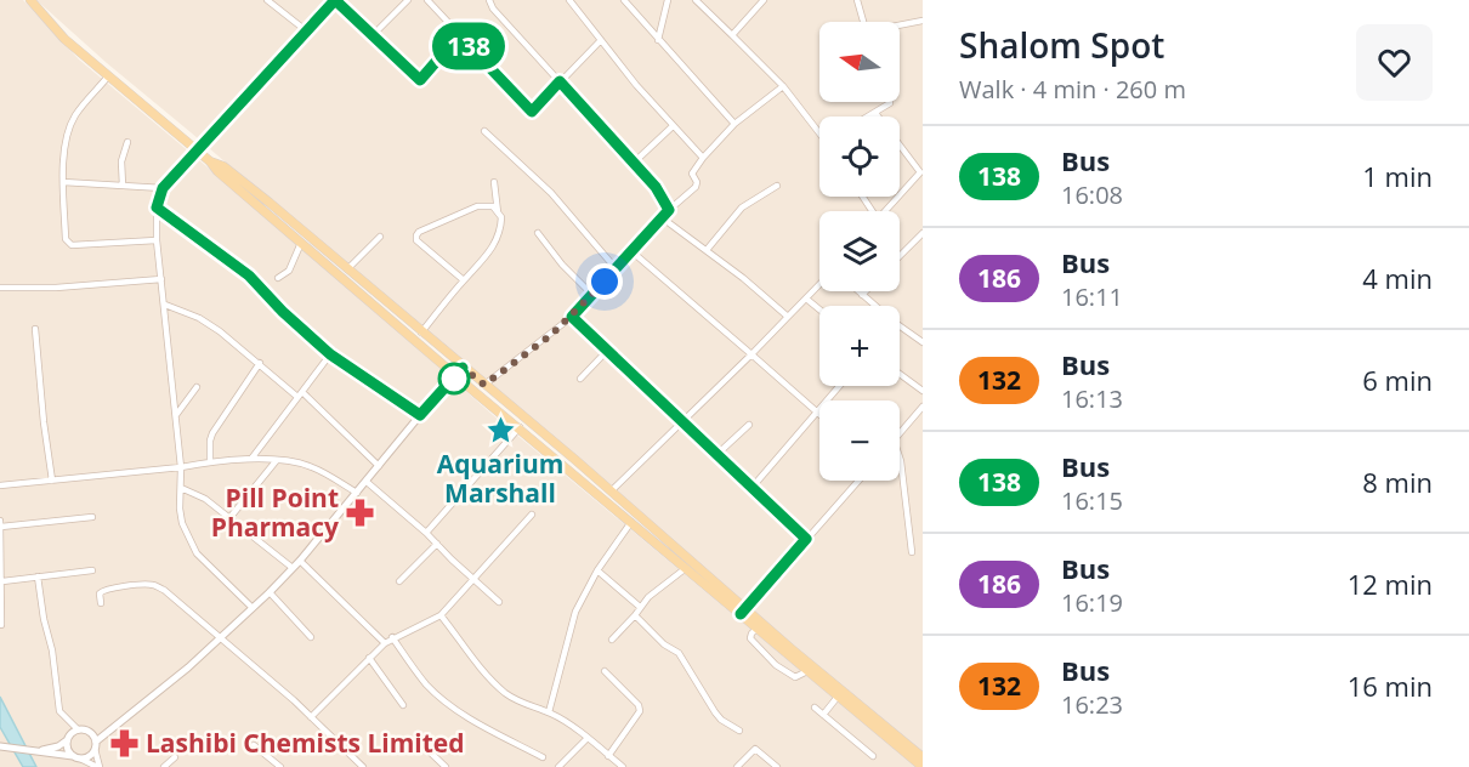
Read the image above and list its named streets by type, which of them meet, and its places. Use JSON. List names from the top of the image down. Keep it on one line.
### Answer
{"places":{"place":["Aquarium Marshall"],"pharmacy":["Pill Point Pharmacy","Lashibi Chemists Limited"]},"lines":["bus line 138"],"north":"left","page":{"on_map":"138","heading":["Shalom Spot","Walk · 4 min · 260 m"],"map_buttons":["+","−"],"list":[{"mark":"138","name":"Bus","note":"16:08","value":"1 min"},{"mark":"186","name":"Bus","note":"16:11","value":"4 min"},{"mark":"132","name":"Bus","note":"16:13","value":"6 min"},{"mark":"138","name":"Bus","note":"16:15","value":"8 min"},{"mark":"186","name":"Bus","note":"16:19","value":"12 min"},{"mark":"132","name":"Bus","note":"16:23","value":"16 min"}]}}
